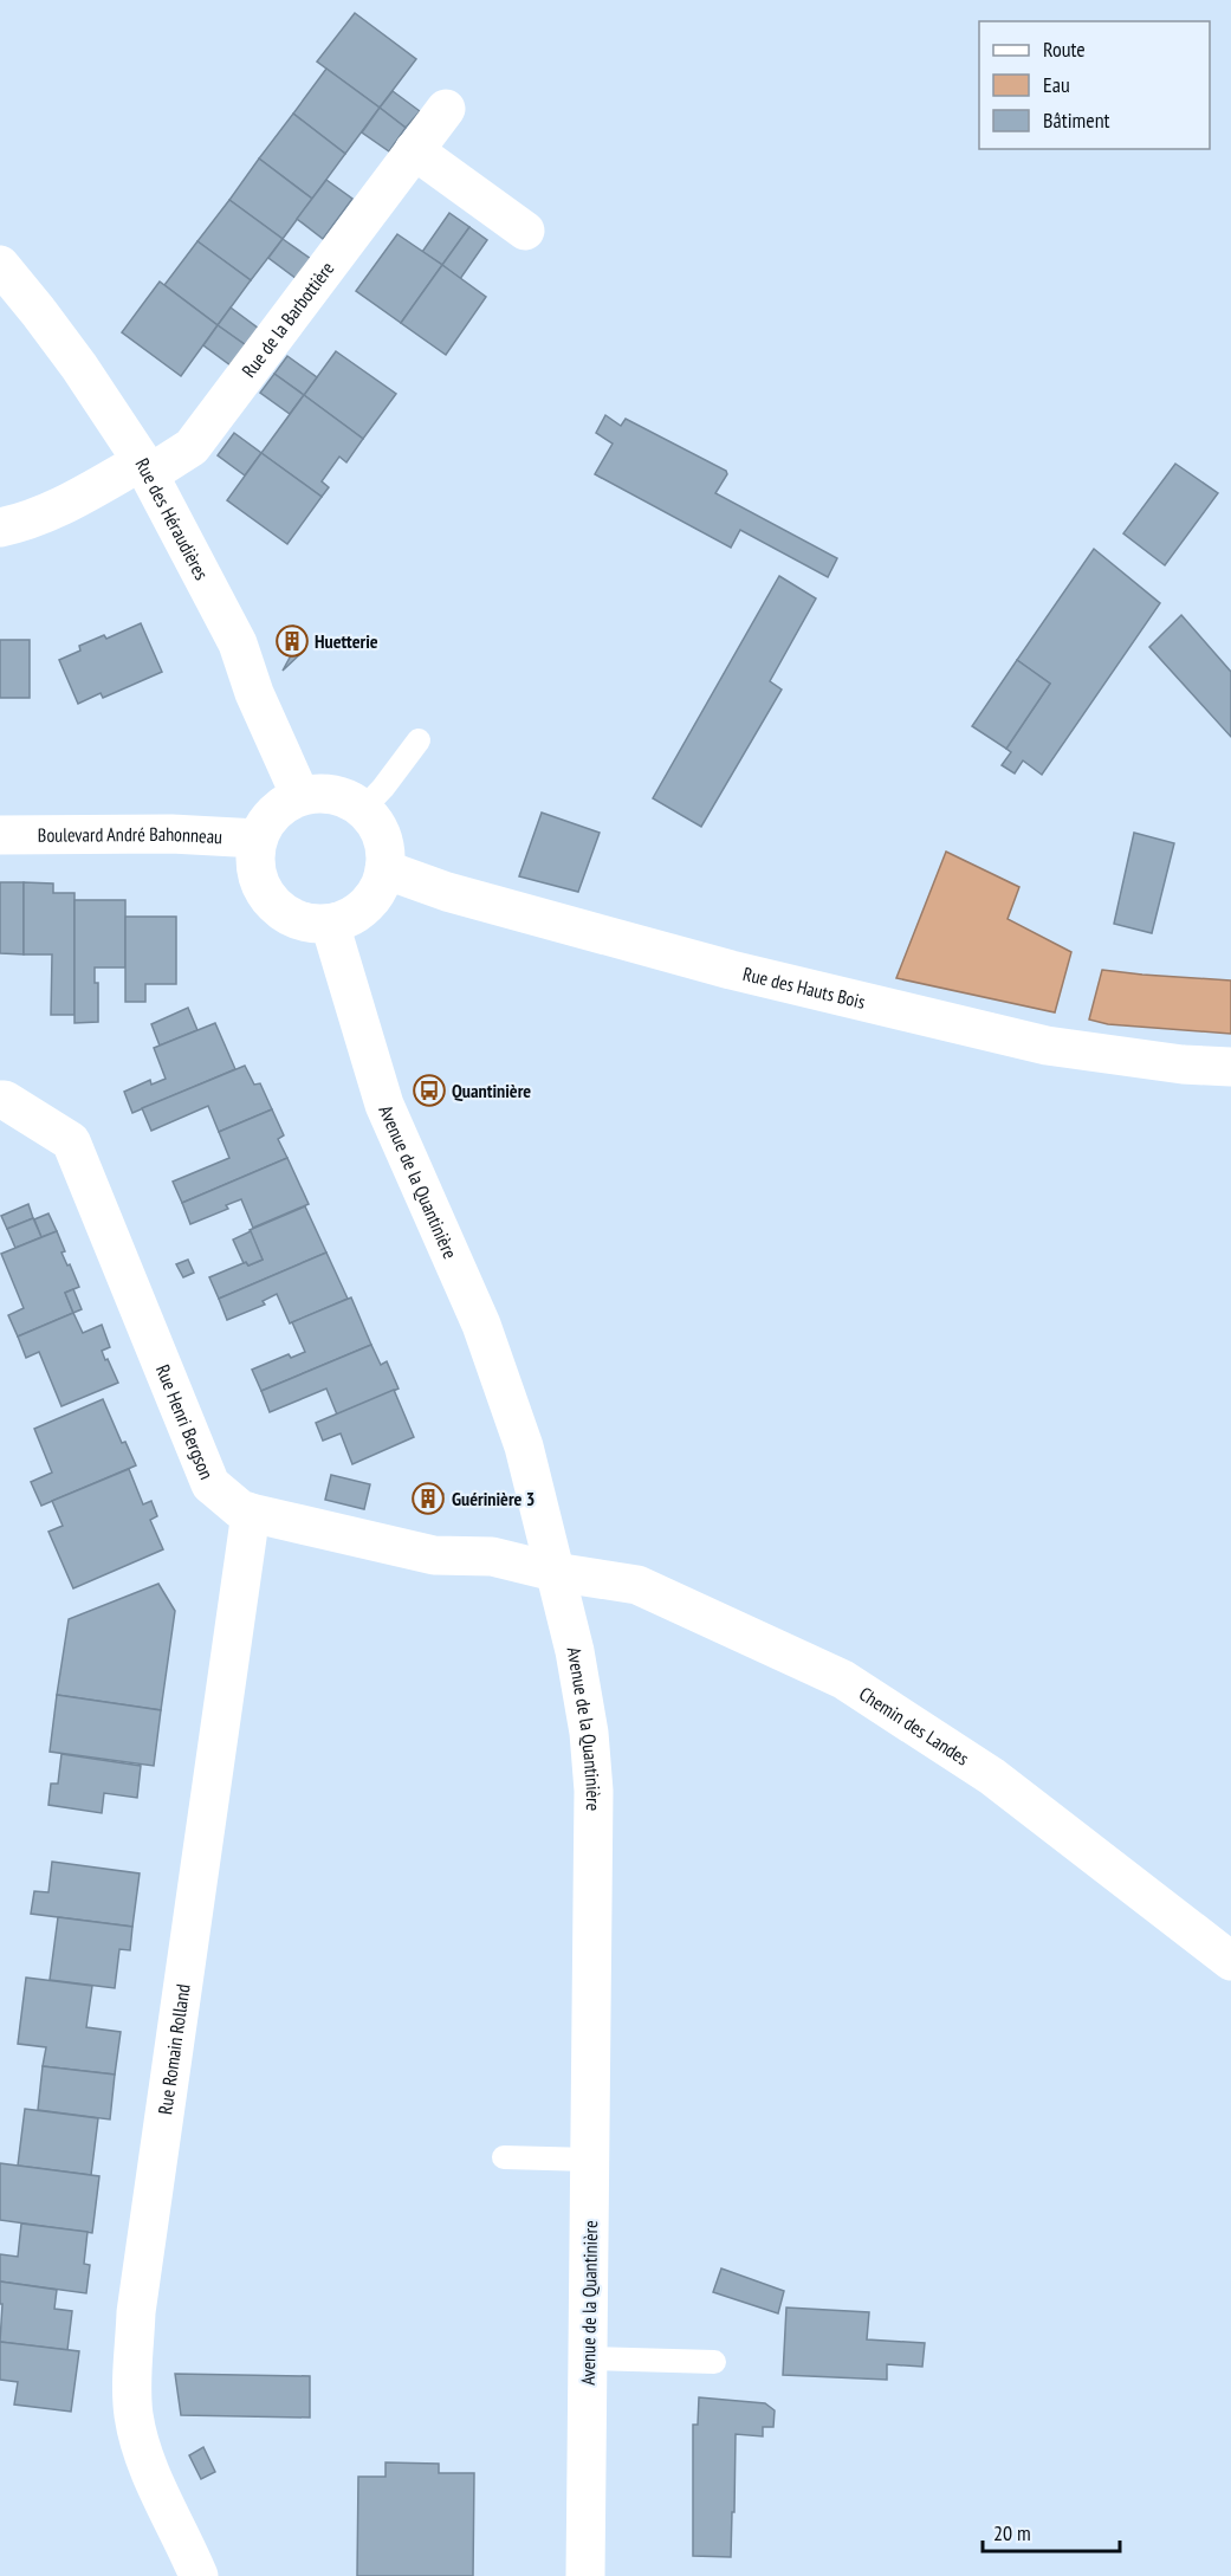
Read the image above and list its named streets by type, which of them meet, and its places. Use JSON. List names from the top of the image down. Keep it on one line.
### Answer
{"streets":{"street":["Rue de la Barbottière","Rue des Héraudières","Boulevard André Bahonneau","Rue des Hauts Bois","Avenue de la Quantinière","Rue Henri Bergson","Chemin des Landes","Rue Romain Rolland"]},"crossings":[["Rue de la Barbottière","Rue des Héraudières"],["Rue des Héraudières","Boulevard André Bahonneau"],["Rue des Héraudières","Rue des Hauts Bois"],["Rue des Héraudières","Avenue de la Quantinière"],["Boulevard André Bahonneau","Rue des Hauts Bois"],["Boulevard André Bahonneau","Avenue de la Quantinière"],["Rue des Hauts Bois","Avenue de la Quantinière"],["Avenue de la Quantinière","Rue Henri Bergson"],["Avenue de la Quantinière","Chemin des Landes"],["Rue Henri Bergson","Chemin des Landes"],["Rue Henri Bergson","Rue Romain Rolland"]],"places":{"building":["Huetterie","Guérinière 3"],"bus stop":["Quantinière"]},"legend":["Route","Eau","Bâtiment"],"scale_bar":"20 m"}
